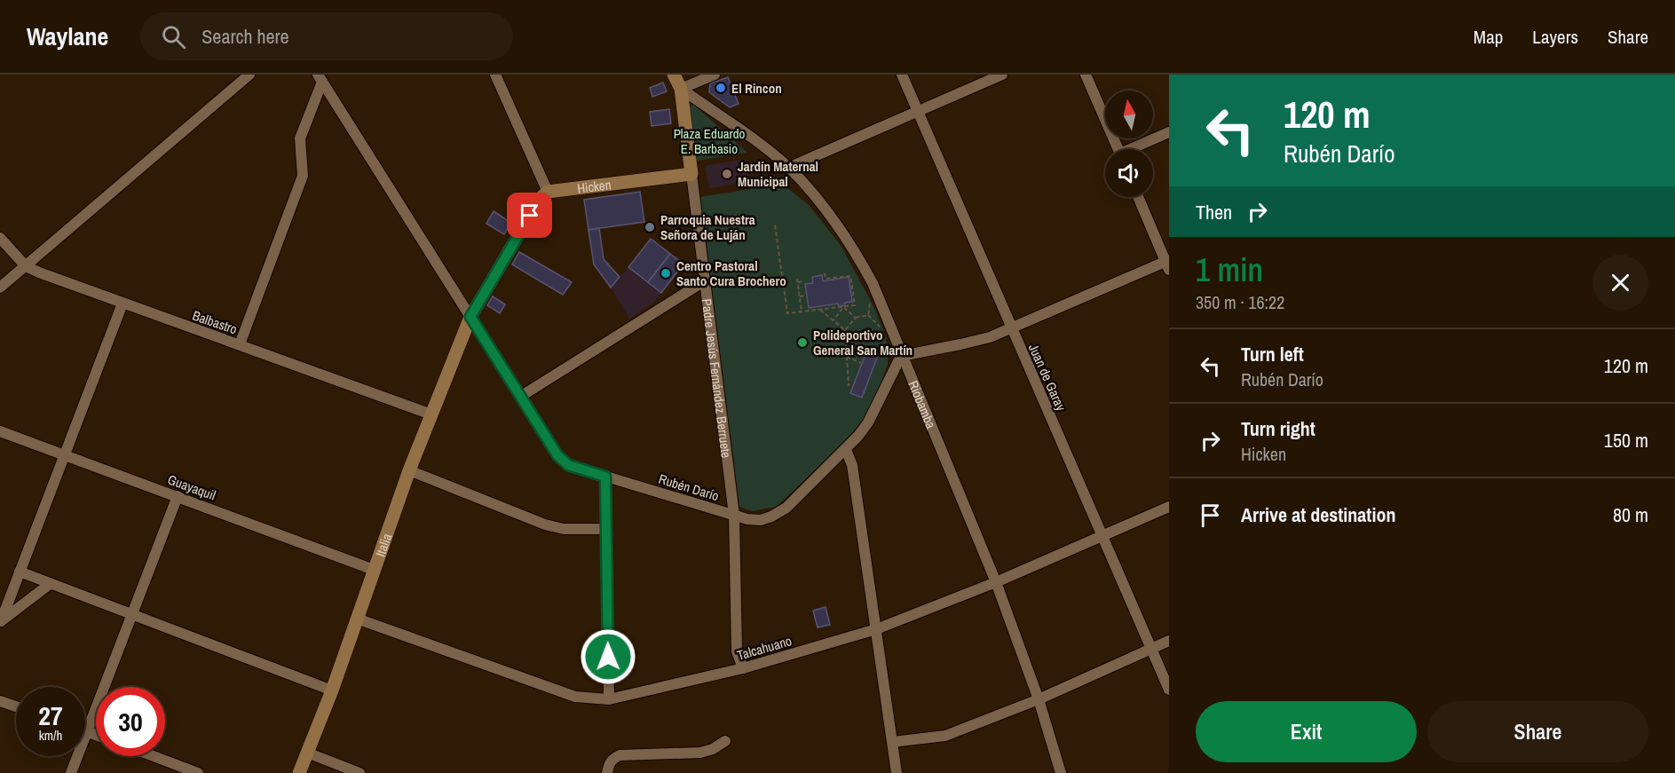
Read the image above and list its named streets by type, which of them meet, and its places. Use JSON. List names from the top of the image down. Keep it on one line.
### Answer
{"streets":{"street":["Hicken","Balbastro","Juan de Garay","Padre Jesús Fernández Berruete","Riobamba","Guayaquil","Rubén Darío","Italia","Talcahuano"]},"crossings":[["Hicken","Padre Jesús Fernández Berruete"],["Balbastro","Italia"],["Juan de Garay","Talcahuano"],["Padre Jesús Fernández Berruete","Riobamba"],["Padre Jesús Fernández Berruete","Rubén Darío"],["Padre Jesús Fernández Berruete","Talcahuano"],["Riobamba","Rubén Darío"],["Riobamba","Talcahuano"],["Guayaquil","Italia"],["Rubén Darío","Italia"],["Italia","Talcahuano"]],"parks":["Plaza Eduardo E. Barbasio"],"places":["El Rincon","Jardín Maternal Municipal","Parroquia Nuestra Señora de Luján","Centro Pastoral Santo Cura Brochero","Polideportivo General San Martín"],"north":"top","page":{"header":"Waylane","search":"Search here","nav":["Map","Layers","Share"],"turn":["120 m","Rubén Darío"],"then":"Then","heading":["1 min","350 m · 16:22"],"list":[{"name":"Turn left","note":"Rubén Darío","value":"120 m"},{"name":"Turn right","note":"Hicken","value":"150 m"},{"name":"Arrive at destination","value":"80 m"}],"speed":"27 km/h","limit":"30","buttons":["Exit","Share"]}}
